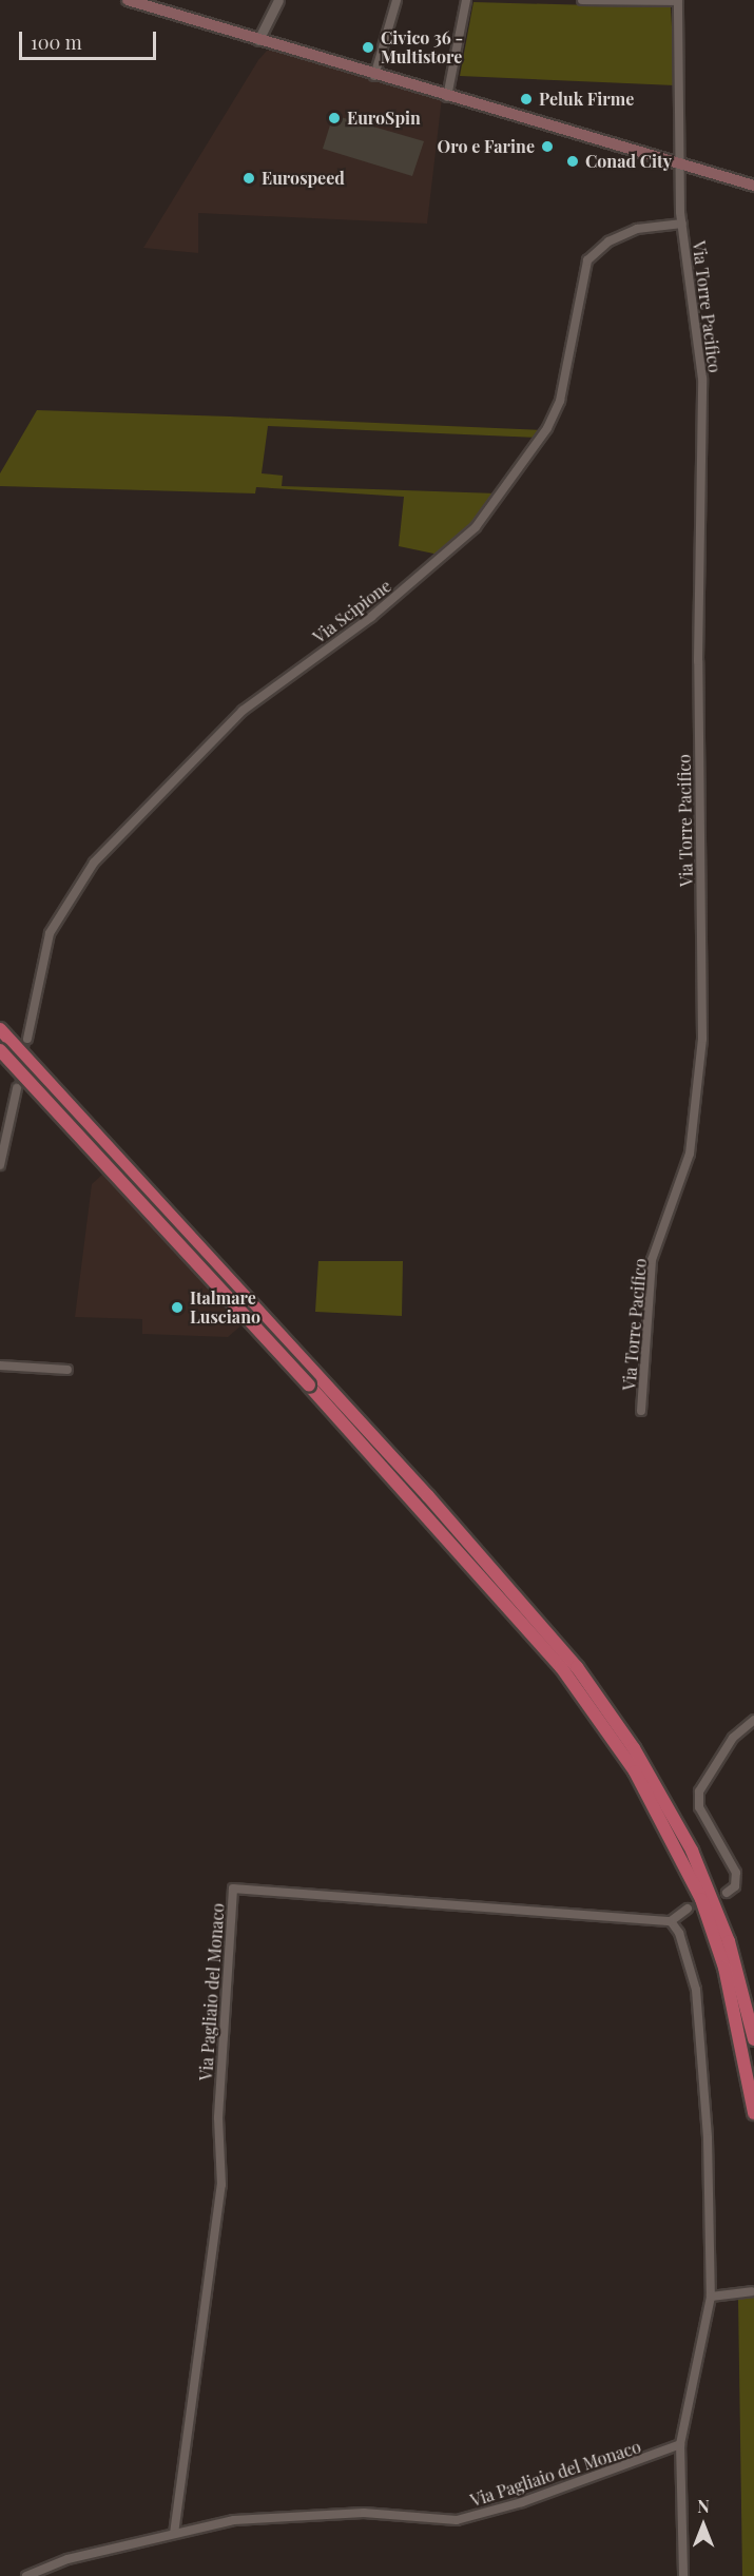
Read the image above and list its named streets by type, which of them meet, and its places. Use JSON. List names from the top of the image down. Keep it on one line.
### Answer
{"streets":{"street":["Via Torre Pacifico","Via Scipione","Via Pagliaio del Monaco"]},"crossings":[["Via Torre Pacifico","Via Scipione"]],"places":["Civico 36 - Multistore","Peluk Firme","EuroSpin","Oro e Farine","Conad City","Eurospeed","Italmare Lusciano"],"scale_bar":"100 m","north":"top"}
